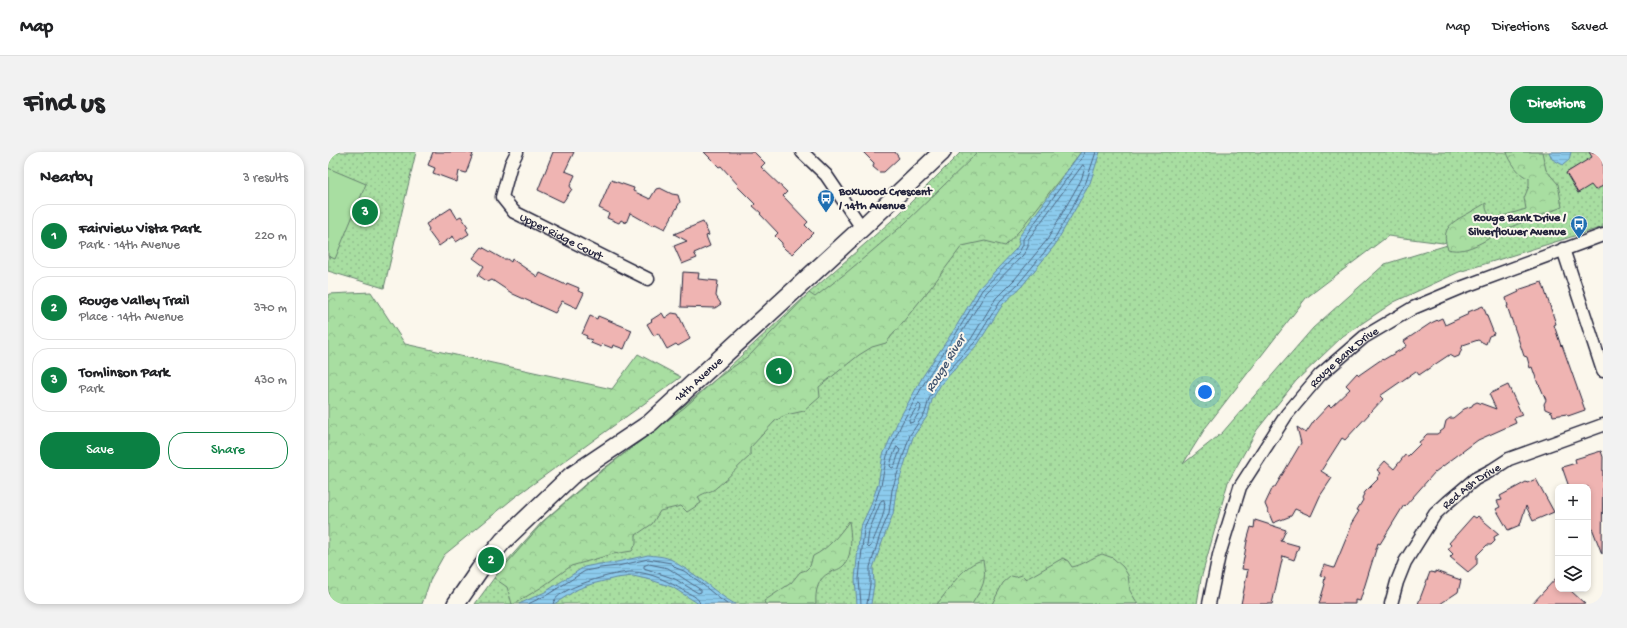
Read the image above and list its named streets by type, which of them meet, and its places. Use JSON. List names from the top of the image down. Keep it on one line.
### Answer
{"streets":{"main road":["14th Avenue"],"street":["Upper Ridge Court","Rouge Bank Drive","Red Ash Drive"]},"water":["Rouge River"],"places":{"bus stop":["Boxwood Crescent / 14th Avenue","Rouge Bank Drive / Silverflower Avenue"]},"page":{"header":"Map","nav":["Map","Directions","Saved"],"buttons":["Directions",["Save","Share"]],"title":"Find us","heading":["Nearby","3 results"],"pins":["3","1","2"],"list":[{"mark":"1","name":"Fairview Vista Park","note":"Park · 14th Avenue","value":"220 m"},{"mark":"2","name":"Rouge Valley Trail","note":"Place · 14th Avenue","value":"370 m"},{"mark":"3","name":"Tomlinson Park","note":"Park","value":"430 m"}],"map_buttons":["+","−"]}}
